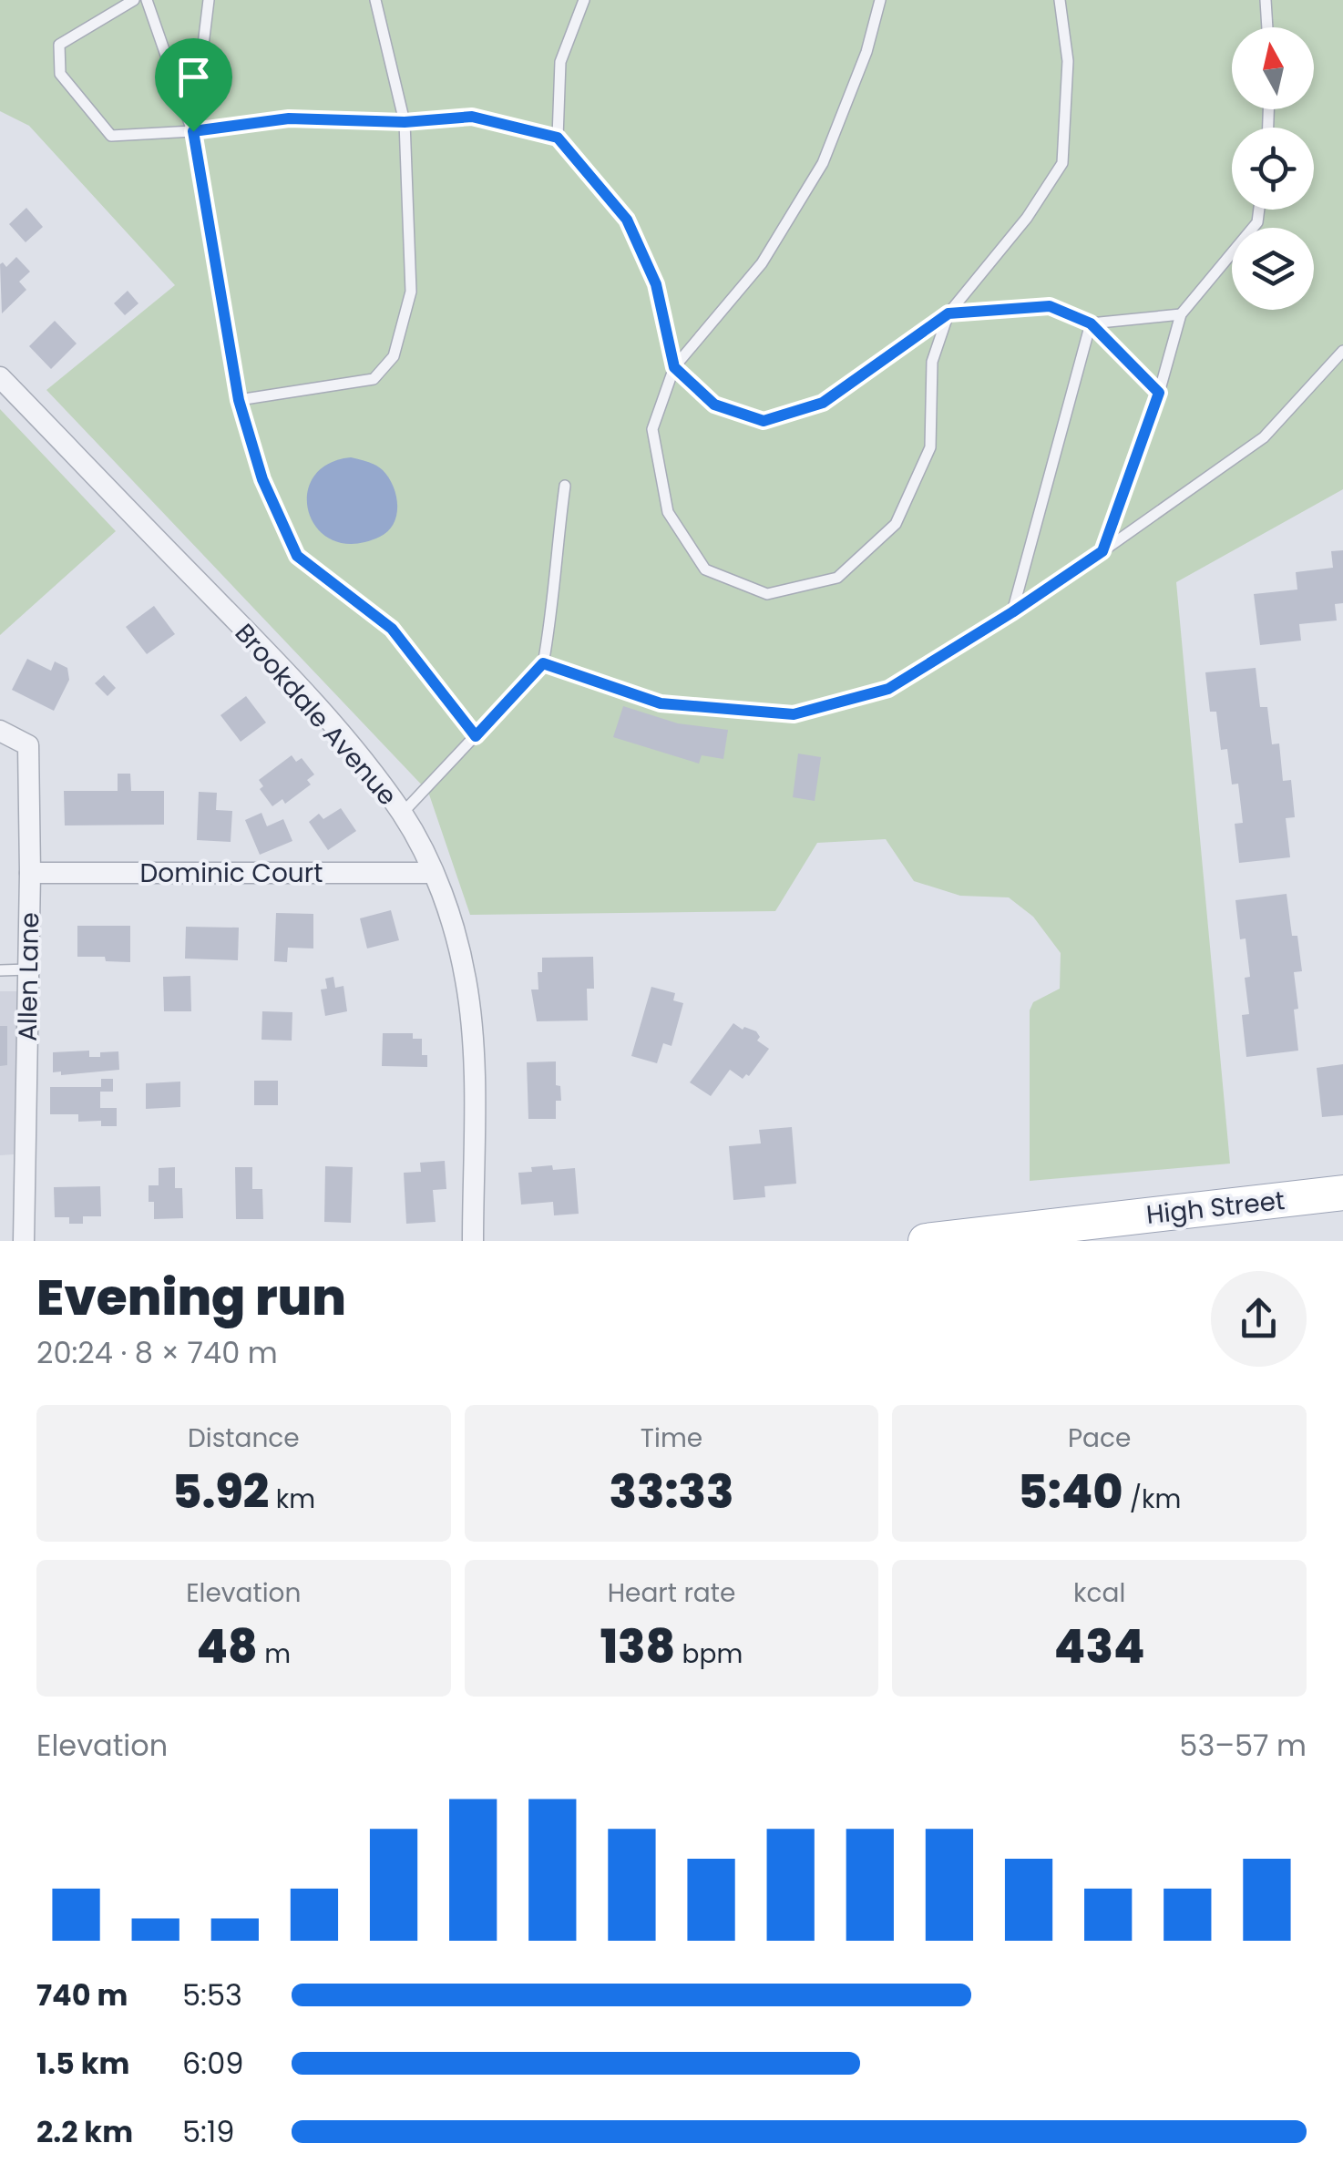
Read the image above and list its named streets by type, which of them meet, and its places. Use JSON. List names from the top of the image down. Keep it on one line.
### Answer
{"streets":{"main road":["High Street"],"street":["Brookdale Avenue","Dominic Court","Allen Lane"]},"crossings":[["Brookdale Avenue","Dominic Court"],["Dominic Court","Allen Lane"]],"north":"top","page":{"heading":["Evening run","20:24 · 8 × 740 m"],"stats":[["Distance","5.92 km"],["Time","33:33"],["Pace","5:40 /km"],["Elevation","48 m"],["Heart rate","138 bpm"],["kcal","434"]],"chart":["Elevation","53–57 m"],"list":[{"name":"740 m","note":"5:53"},{"name":"1.5 km","note":"6:09"},{"name":"2.2 km","note":"5:19"}]}}
